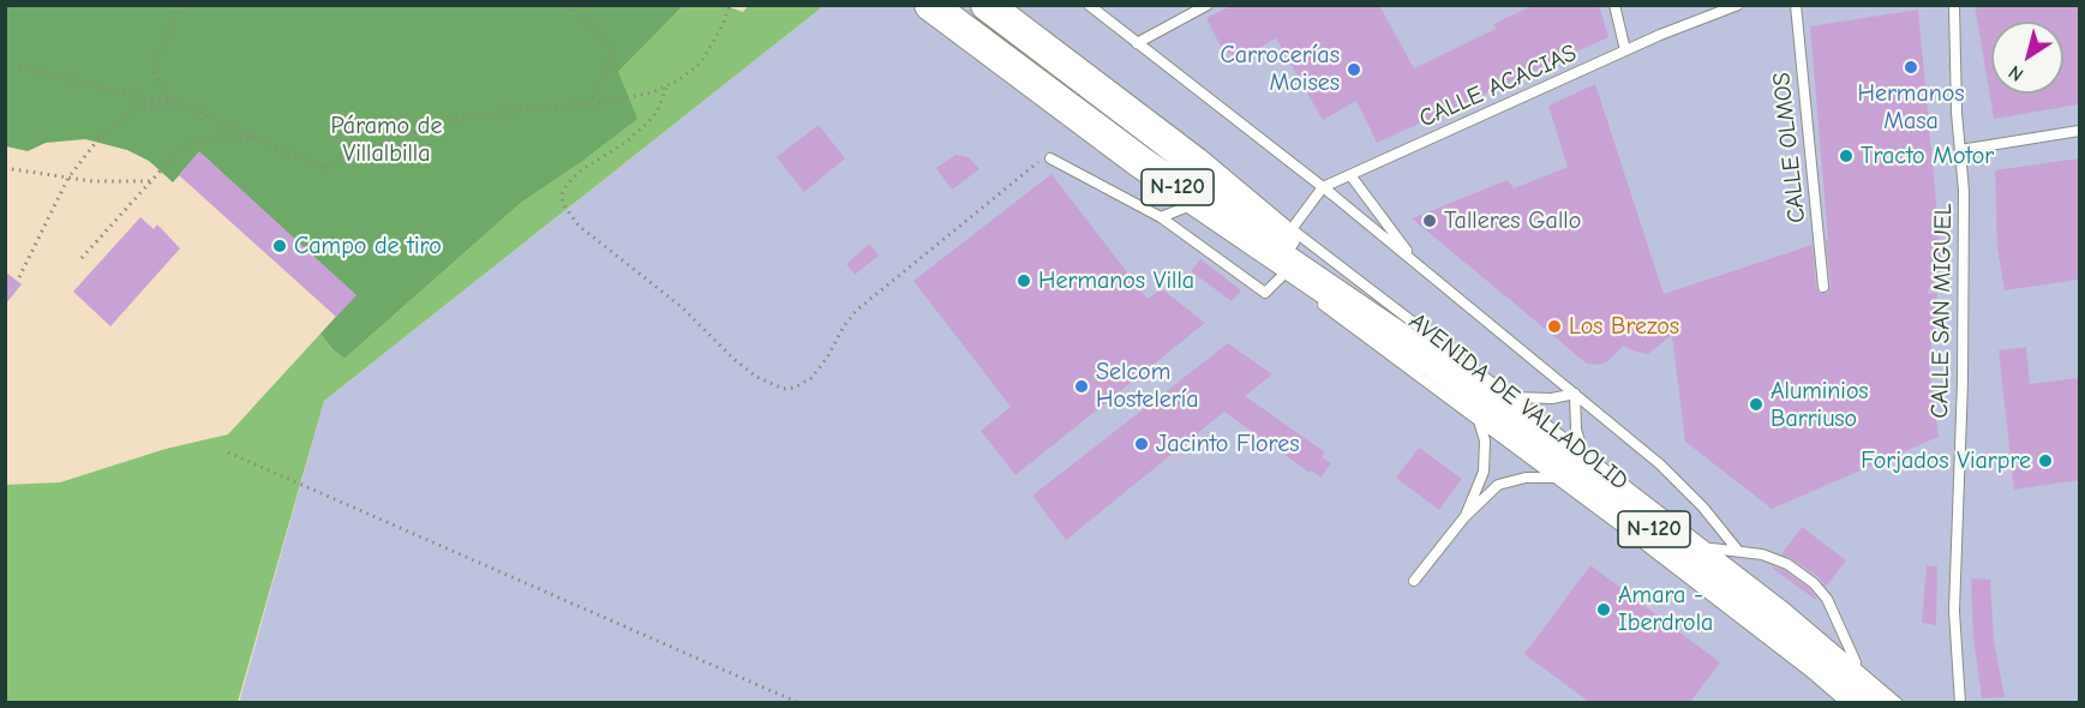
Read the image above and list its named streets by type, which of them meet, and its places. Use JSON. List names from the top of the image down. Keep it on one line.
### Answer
{"streets":{"highway":["N-120","AVENIDA DE VALLADOLID"],"lane":["CALLE ACACIAS","CALLE OLMOS","CALLE SAN MIGUEL"]},"crossings":[["CALLE ACACIAS","AVENIDA DE VALLADOLID"],["N-120","AVENIDA DE VALLADOLID"]],"parks":["Páramo de Villalbilla"],"places":["Hermanos Masa","Carrocerías Moises","Tracto Motor","Talleres Gallo","Campo de tiro","Hermanos Villa","Los Brezos","Selcom Hostelería","Aluminios Barriuso","Jacinto Flores","Forjados Viarpre","Amara - Iberdrola"],"north":"bottom left"}
